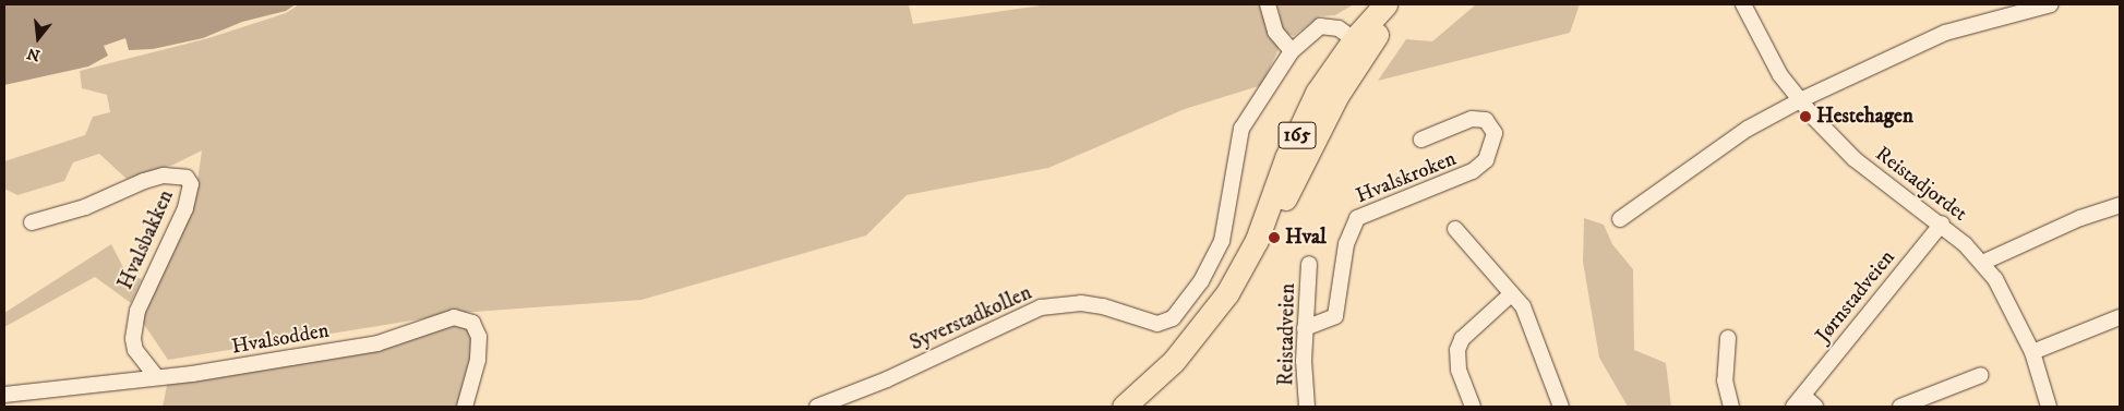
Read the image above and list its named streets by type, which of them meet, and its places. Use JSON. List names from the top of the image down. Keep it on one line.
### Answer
{"streets":{"main road":["165"],"street":["Hvalskroken","Reistadjordet","Hvalsbakken","Jørnstadveien","Syverstadkollen","Reistadveien","Hvalsodden"]},"crossings":[["165","Syverstadkollen"],["Hvalskroken","Reistadveien"],["Reistadjordet","Jørnstadveien"],["Hvalsbakken","Hvalsodden"]],"places":["Hestehagen","Hval"],"north":"bottom"}
